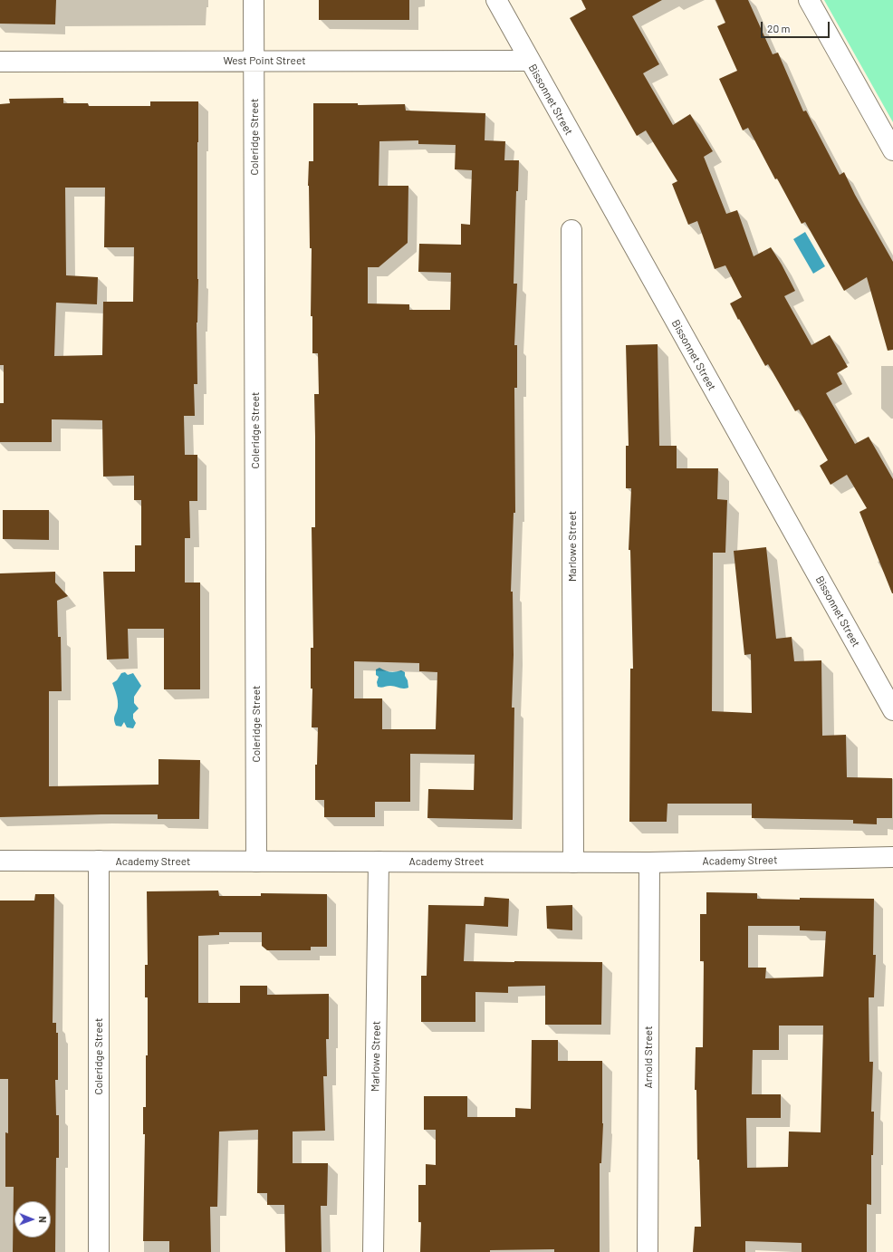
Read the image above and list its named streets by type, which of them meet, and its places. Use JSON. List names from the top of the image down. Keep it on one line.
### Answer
{"streets":{"street":["West Point Street","Bissonnet Street","Coleridge Street","Marlowe Street","Academy Street","Arnold Street"]},"crossings":[["West Point Street","Bissonnet Street"],["West Point Street","Coleridge Street"],["Coleridge Street","Academy Street"],["Marlowe Street","Academy Street"],["Academy Street","Arnold Street"]],"scale_bar":"20 m","north":"right"}
